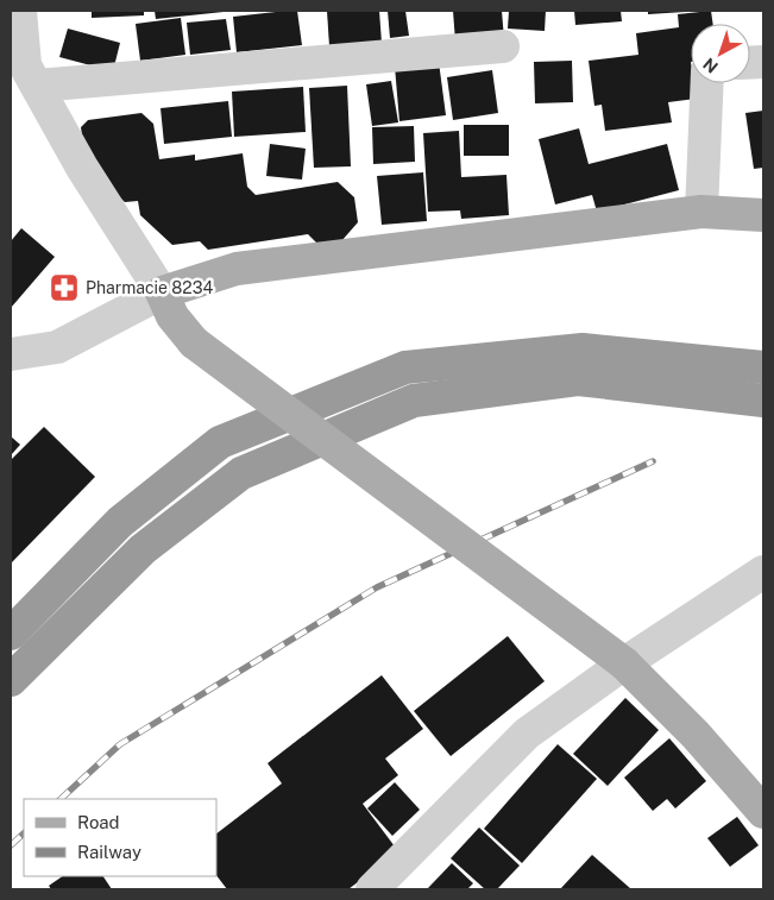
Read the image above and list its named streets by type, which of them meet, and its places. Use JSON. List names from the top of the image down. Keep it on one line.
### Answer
{"places":{"pharmacy":["Pharmacie 8234"]},"legend":["Road","Railway"],"north":"bottom left"}
